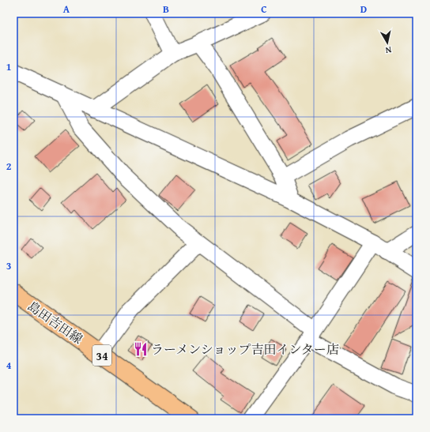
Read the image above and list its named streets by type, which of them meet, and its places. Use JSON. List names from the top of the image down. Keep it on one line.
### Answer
{"streets":{"main road":["島田吉田線","34"]},"places":{"restaurant":["ラーメンショップ吉田インター店"]},"north":"bottom","grid":{"columns":["A","B","C","D"],"rows":["1","2","3","4"]}}
